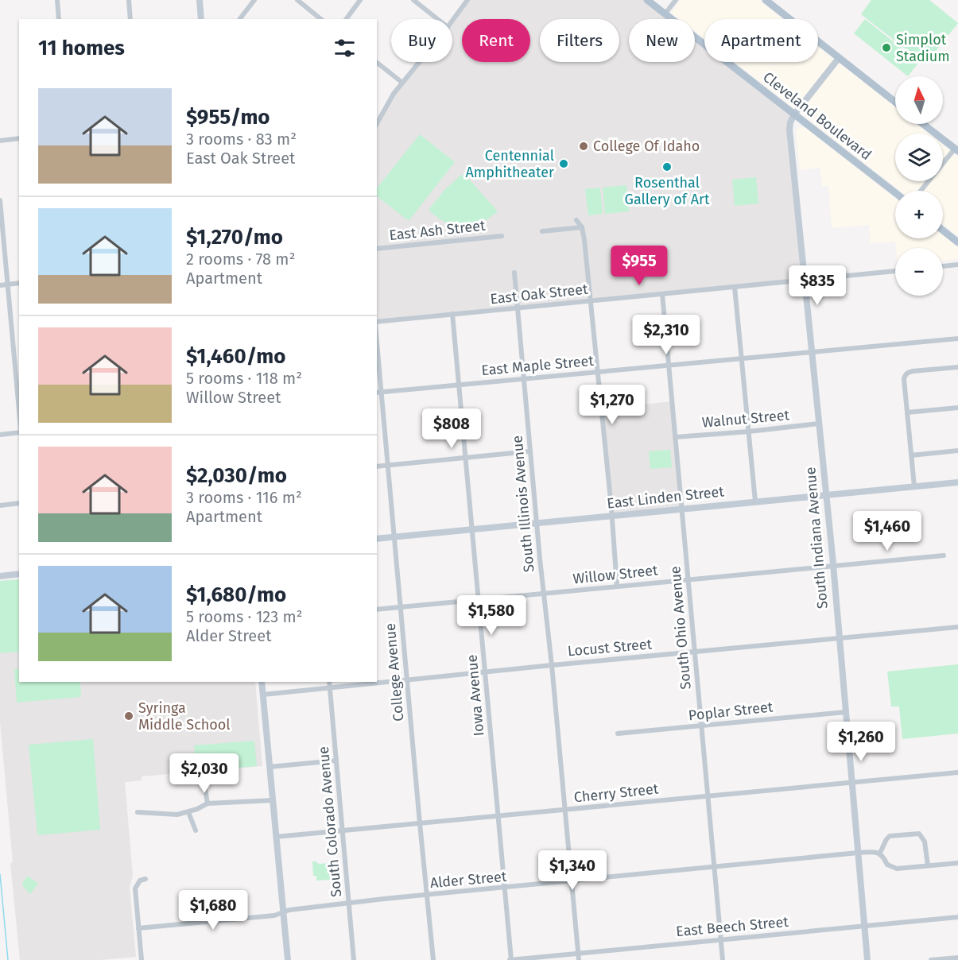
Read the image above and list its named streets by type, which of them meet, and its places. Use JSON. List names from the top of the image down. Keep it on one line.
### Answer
{"streets":{"main road":["Cleveland Boulevard","East Linden Street","South Indiana Avenue"],"street":["East Ash Street","East Oak Street","East Maple Street","Walnut Street","South Illinois Avenue","Willow Street","South Ohio Avenue","Locust Street","College Avenue","Iowa Avenue","Poplar Street","Cherry Street","South Colorado Avenue","Alder Street","East Beech Street"]},"crossings":[["Cleveland Boulevard","South Indiana Avenue"],["East Oak Street","South Illinois Avenue"],["East Oak Street","South Indiana Avenue"],["East Oak Street","South Ohio Avenue"],["East Oak Street","Iowa Avenue"],["East Maple Street","South Illinois Avenue"],["East Maple Street","South Indiana Avenue"],["East Maple Street","South Ohio Avenue"],["East Maple Street","College Avenue"],["East Maple Street","Iowa Avenue"],["Walnut Street","South Indiana Avenue"],["Walnut Street","South Ohio Avenue"],["East Linden Street","South Illinois Avenue"],["East Linden Street","South Indiana Avenue"],["East Linden Street","South Ohio Avenue"],["East Linden Street","College Avenue"],["East Linden Street","Iowa Avenue"],["South Illinois Avenue","Willow Street"],["South Illinois Avenue","Locust Street"],["South Illinois Avenue","Cherry Street"],["South Illinois Avenue","Alder Street"],["South Illinois Avenue","East Beech Street"],["South Indiana Avenue","Willow Street"],["South Indiana Avenue","Locust Street"],["South Indiana Avenue","Poplar Street"],["South Indiana Avenue","Cherry Street"],["South Indiana Avenue","Alder Street"],["South Indiana Avenue","East Beech Street"],["Willow Street","South Ohio Avenue"],["Willow Street","College Avenue"],["Willow Street","Iowa Avenue"],["South Ohio Avenue","Locust Street"],["South Ohio Avenue","Poplar Street"],["South Ohio Avenue","Cherry Street"],["South Ohio Avenue","Alder Street"],["South Ohio Avenue","East Beech Street"],["Locust Street","College Avenue"],["Locust Street","Iowa Avenue"],["Locust Street","South Colorado Avenue"],["College Avenue","Cherry Street"],["College Avenue","Alder Street"],["Iowa Avenue","Cherry Street"],["Iowa Avenue","Alder Street"],["Iowa Avenue","East Beech Street"],["Cherry Street","South Colorado Avenue"],["South Colorado Avenue","Alder Street"]],"places":["Simplot Stadium","College Of Idaho","Centennial Amphitheater","Rosenthal Gallery of Art","Syringa Middle School"],"north":"top","page":{"chip":["Buy","Rent","Filters","New","Apartment"],"heading":"11 homes","map_buttons":["+","−"],"list":[{"name":"$955/mo","note":"3 rooms · 83 m² · East Oak Street"},{"name":"$1,270/mo","note":"2 rooms · 78 m² · Apartment"},{"name":"$1,460/mo","note":"5 rooms · 118 m² · Willow Street"},{"name":"$2,030/mo","note":"3 rooms · 116 m² · Apartment"},{"name":"$1,680/mo","note":"5 rooms · 123 m² · Alder Street"}],"price":["$955","$835","$2,310","$1,270","$808","$1,460","$1,580","$1,260","$2,030","$1,340","$1,680"]}}
